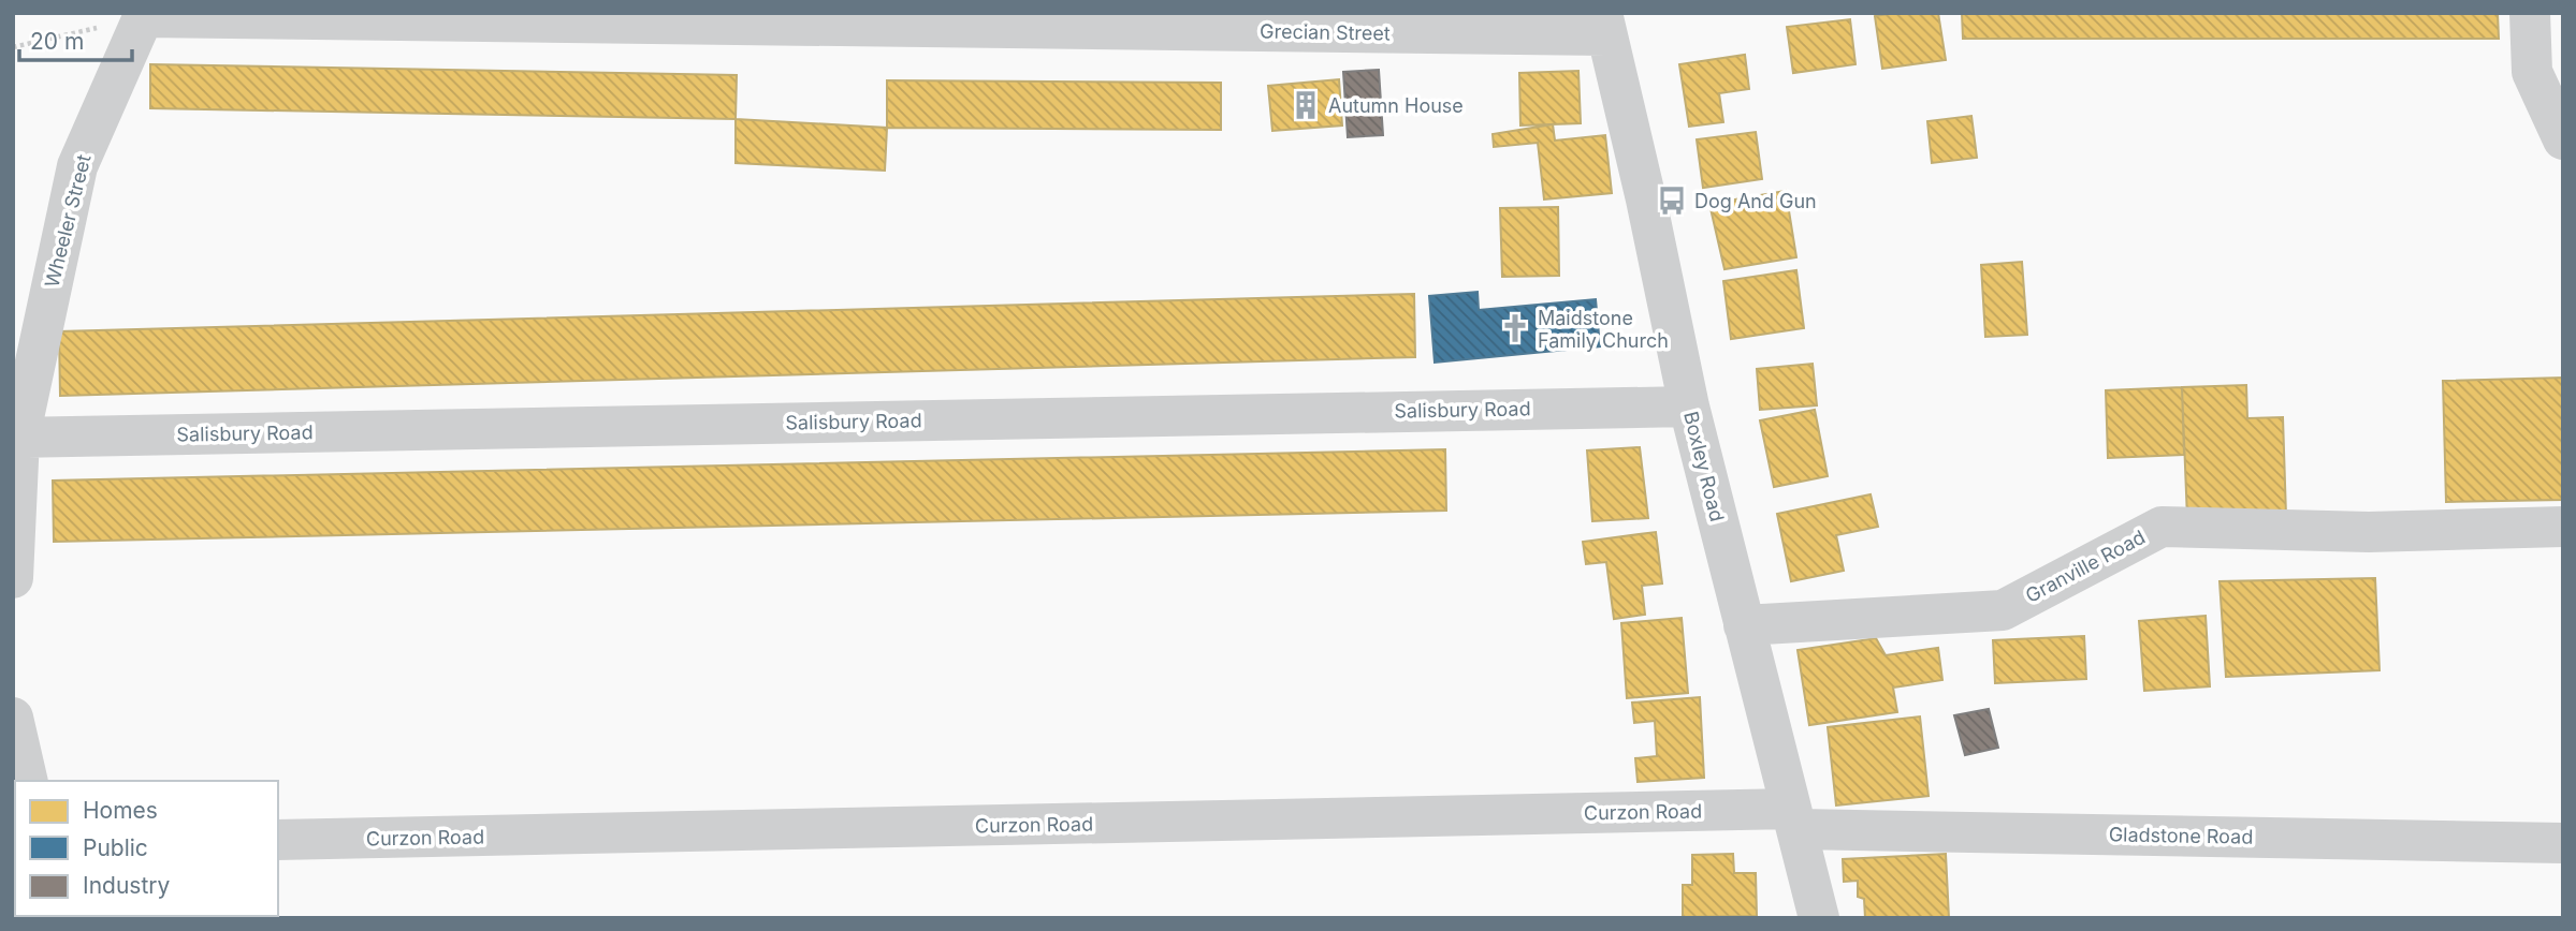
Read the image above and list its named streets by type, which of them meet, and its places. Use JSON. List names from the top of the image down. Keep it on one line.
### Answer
{"streets":{"street":["Grecian Street","Wheeler Street","Salisbury Road","Boxley Road","Granville Road","Curzon Road","Gladstone Road"]},"crossings":[["Grecian Street","Wheeler Street"],["Grecian Street","Boxley Road"],["Wheeler Street","Salisbury Road"],["Salisbury Road","Boxley Road"],["Boxley Road","Granville Road"],["Boxley Road","Curzon Road"],["Boxley Road","Gladstone Road"],["Curzon Road","Gladstone Road"]],"places":{"building":["Autumn House"],"bus stop":["Dog And Gun"],"church":["Maidstone Family Church"]},"legend":["Homes","Public","Industry"],"scale_bar":"20 m"}
